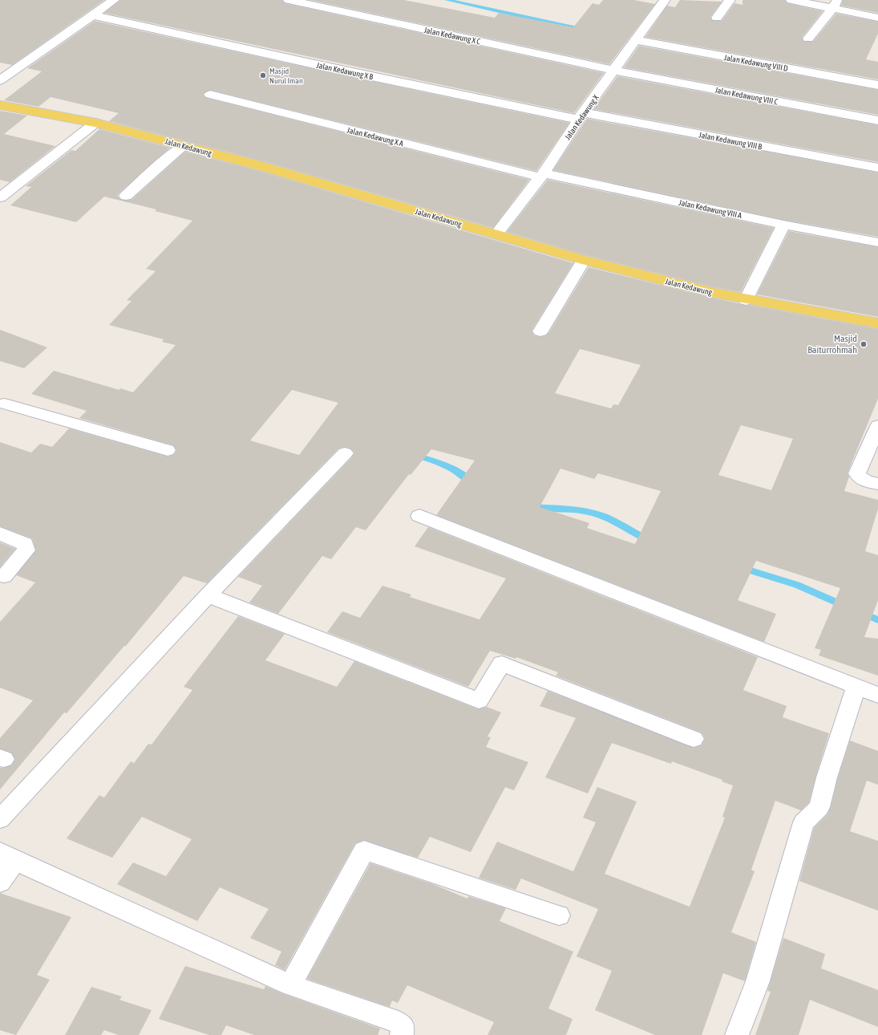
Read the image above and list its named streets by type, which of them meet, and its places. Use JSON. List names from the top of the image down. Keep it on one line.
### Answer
{"streets":{"main road":["Jalan Kedawung"],"street":["Jalan Kedawung X C","Jalan Kedawung VIII D","Jalan Kedawung X B","Jalan Kedawung VIII C","Jalan Kedawung X","Jalan Kedawung X A","Jalan Kedawung VIII B","Jalan Kedawung VIII A"]},"crossings":[["Jalan Kedawung X C","Jalan Kedawung VIII C"],["Jalan Kedawung X C","Jalan Kedawung X"],["Jalan Kedawung VIII D","Jalan Kedawung X"],["Jalan Kedawung X B","Jalan Kedawung X"],["Jalan Kedawung X B","Jalan Kedawung VIII B"],["Jalan Kedawung VIII C","Jalan Kedawung X"],["Jalan Kedawung X","Jalan Kedawung X A"],["Jalan Kedawung X","Jalan Kedawung VIII B"],["Jalan Kedawung X","Jalan Kedawung"],["Jalan Kedawung X","Jalan Kedawung VIII A"],["Jalan Kedawung X A","Jalan Kedawung VIII A"]],"places":["Masjid Nurul Iman","Masjid Baiturrohmah"]}
